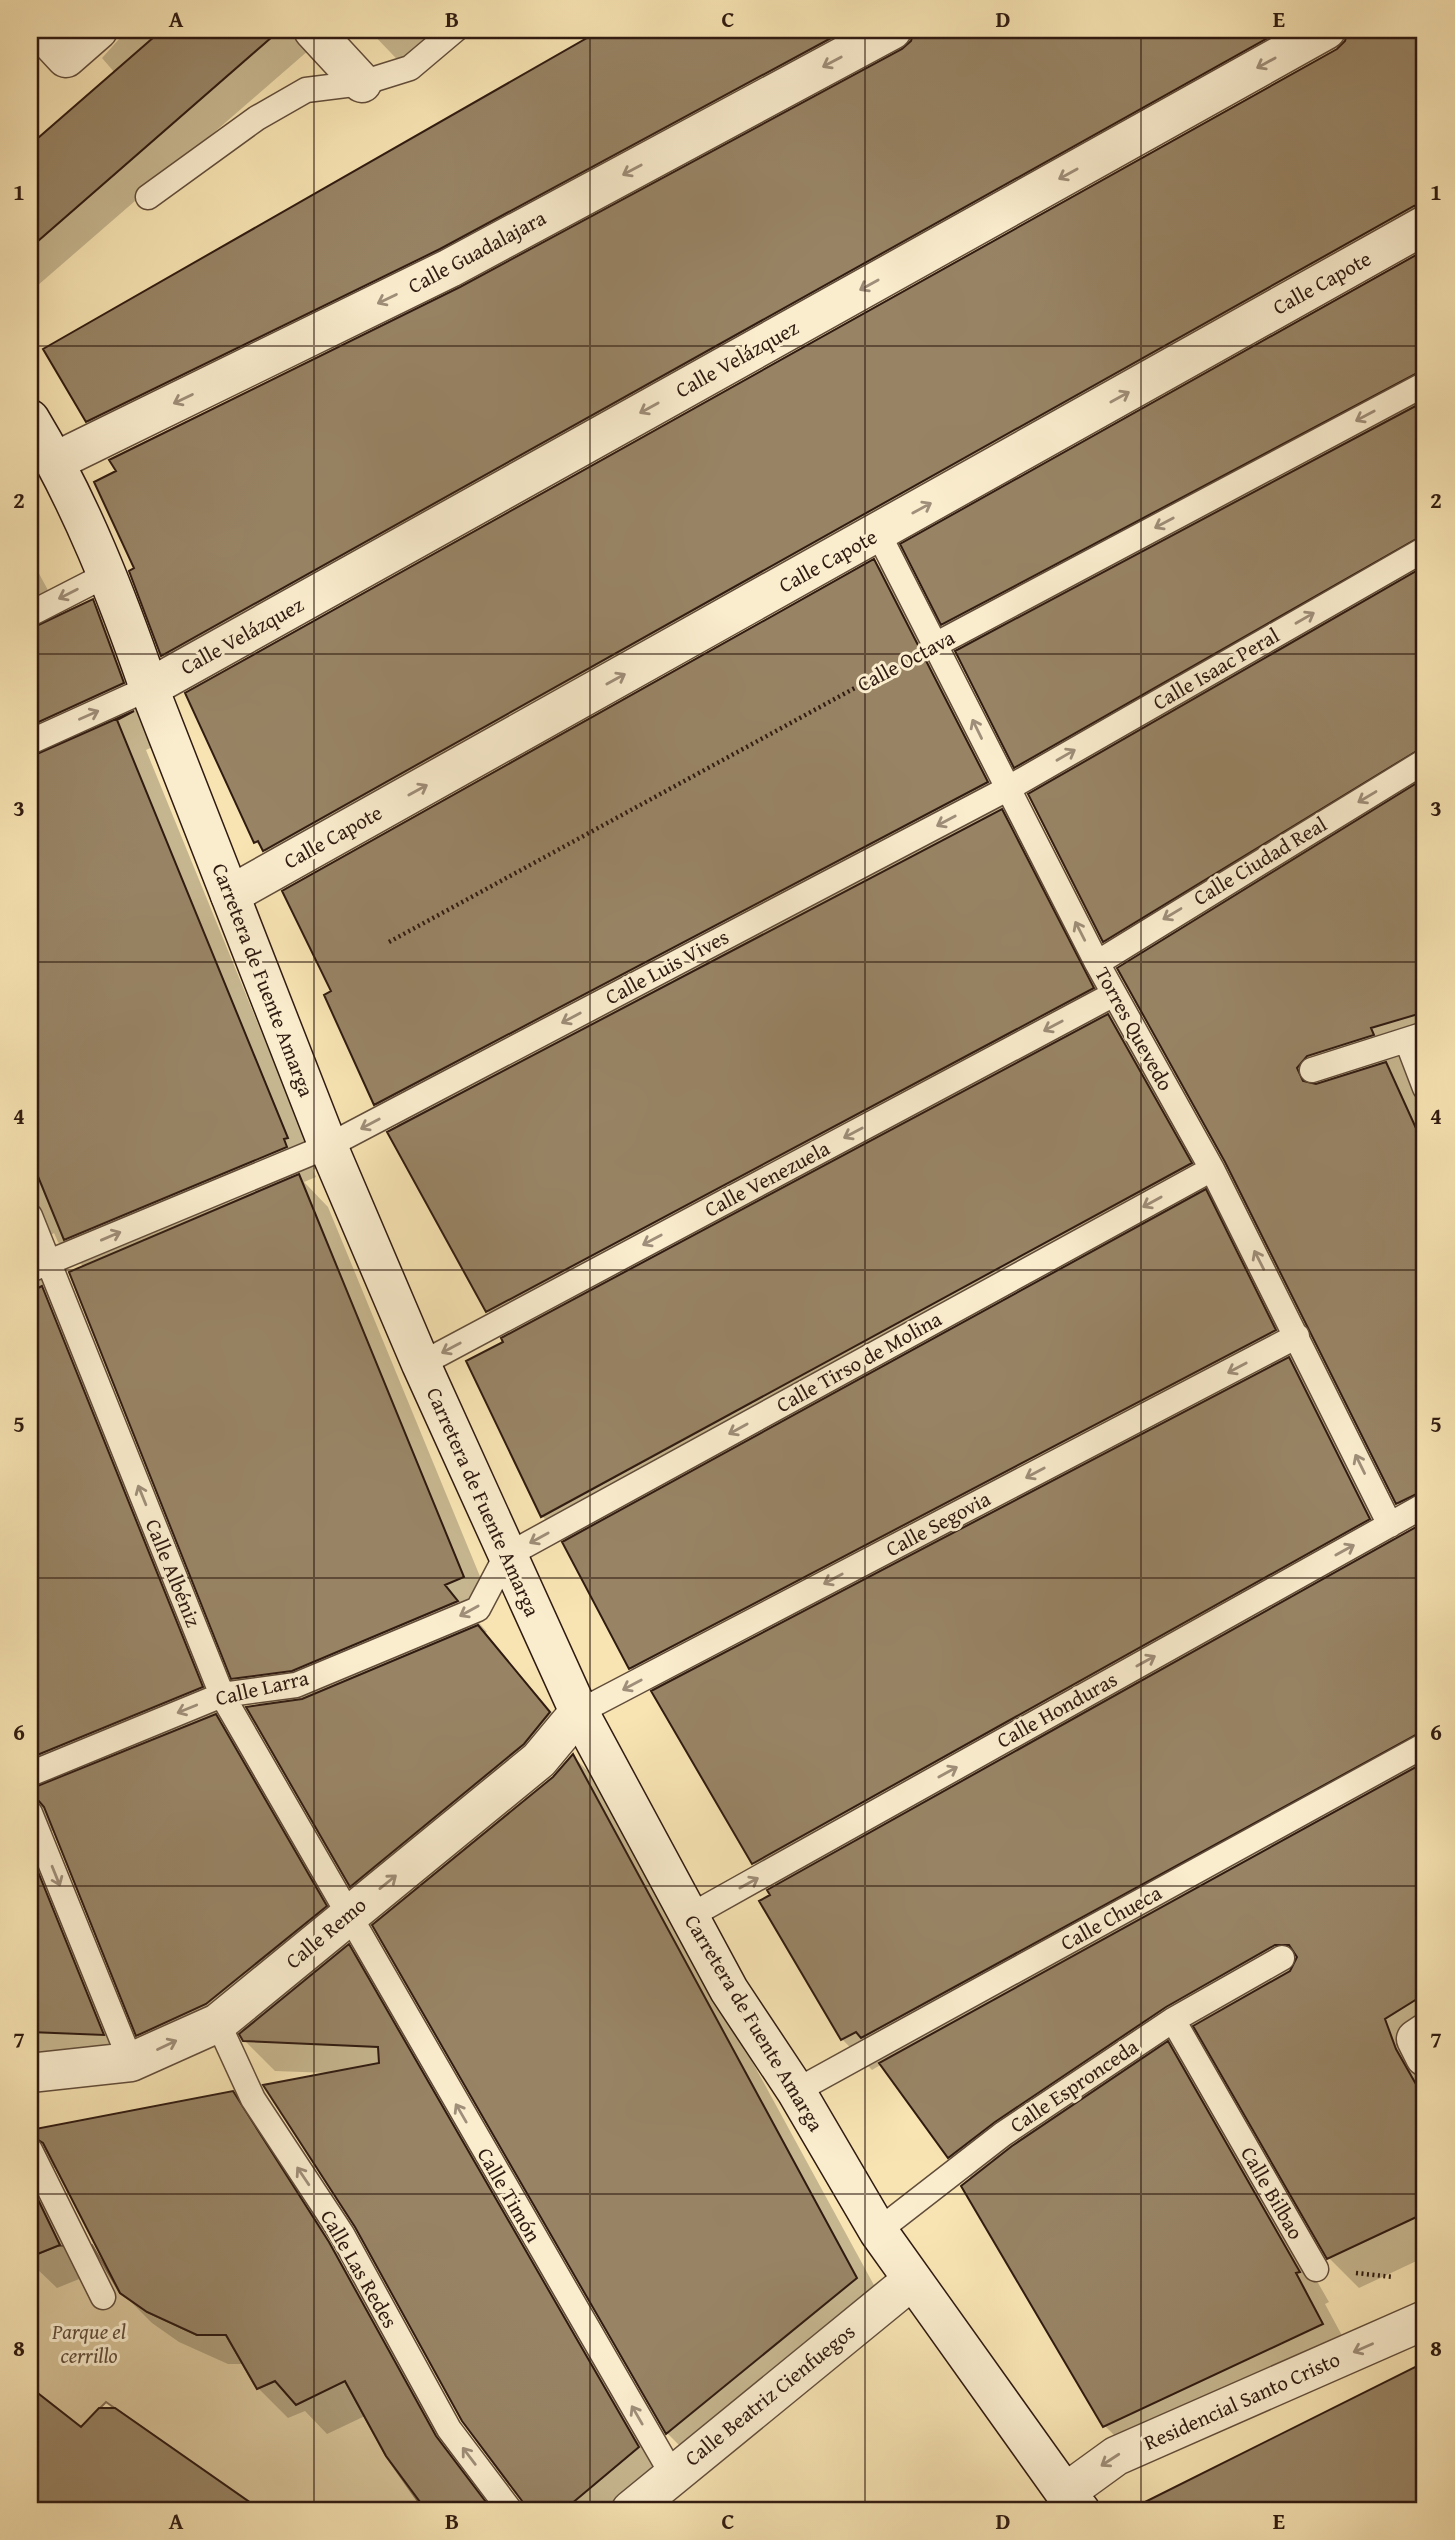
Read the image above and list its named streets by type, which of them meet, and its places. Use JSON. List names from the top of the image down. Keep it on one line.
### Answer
{"streets":{"street":["Calle Guadalajara","Calle Capote","Calle Velázquez","Carretera de Fuente Amarga","Calle Remo","Calle Beatriz Cienfuegos","Residencial Santo Cristo"],"lane":["Calle Octava","Calle Isaac Peral","Calle Ciudad Real","Calle Luis Vives","Torres Quevedo","Calle Venezuela","Calle Tirso de Molina","Calle Segovia","Calle Albéniz","Calle Larra","Calle Honduras","Calle Chueca","Calle Espronceda","Calle Bilbao","Calle Timón","Calle Las Redes"]},"crossings":[["Calle Guadalajara","Carretera de Fuente Amarga"],["Calle Capote","Carretera de Fuente Amarga"],["Calle Capote","Torres Quevedo"],["Calle Velázquez","Carretera de Fuente Amarga"],["Calle Octava","Torres Quevedo"],["Calle Isaac Peral","Calle Luis Vives"],["Calle Isaac Peral","Torres Quevedo"],["Calle Ciudad Real","Torres Quevedo"],["Calle Luis Vives","Carretera de Fuente Amarga"],["Calle Luis Vives","Torres Quevedo"],["Calle Luis Vives","Calle Albéniz"],["Carretera de Fuente Amarga","Calle Venezuela"],["Carretera de Fuente Amarga","Calle Tirso de Molina"],["Carretera de Fuente Amarga","Calle Segovia"],["Carretera de Fuente Amarga","Calle Larra"],["Carretera de Fuente Amarga","Calle Honduras"],["Carretera de Fuente Amarga","Calle Chueca"],["Carretera de Fuente Amarga","Calle Remo"],["Carretera de Fuente Amarga","Calle Espronceda"],["Carretera de Fuente Amarga","Calle Beatriz Cienfuegos"],["Carretera de Fuente Amarga","Residencial Santo Cristo"],["Torres Quevedo","Calle Venezuela"],["Torres Quevedo","Calle Tirso de Molina"],["Torres Quevedo","Calle Segovia"],["Torres Quevedo","Calle Honduras"],["Calle Tirso de Molina","Calle Larra"],["Calle Segovia","Calle Remo"],["Calle Albéniz","Calle Larra"],["Calle Albéniz","Calle Remo"],["Calle Albéniz","Calle Timón"],["Calle Remo","Calle Timón"],["Calle Remo","Calle Las Redes"],["Calle Espronceda","Calle Bilbao"],["Calle Timón","Calle Beatriz Cienfuegos"]],"one_way":["Calle Guadalajara","Calle Capote","Calle Velázquez","Calle Octava","Calle Isaac Peral","Calle Ciudad Real","Torres Quevedo","Calle Venezuela","Calle Tirso de Molina","Calle Segovia","Calle Albéniz","Calle Larra","Calle Honduras","Calle Remo","Calle Timón","Calle Las Redes","Residencial Santo Cristo"],"parks":["Parque el cerrillo"],"grid":{"columns":["A","B","C","D","E"],"rows":["1","2","3","4","5","6","7","8"]}}
